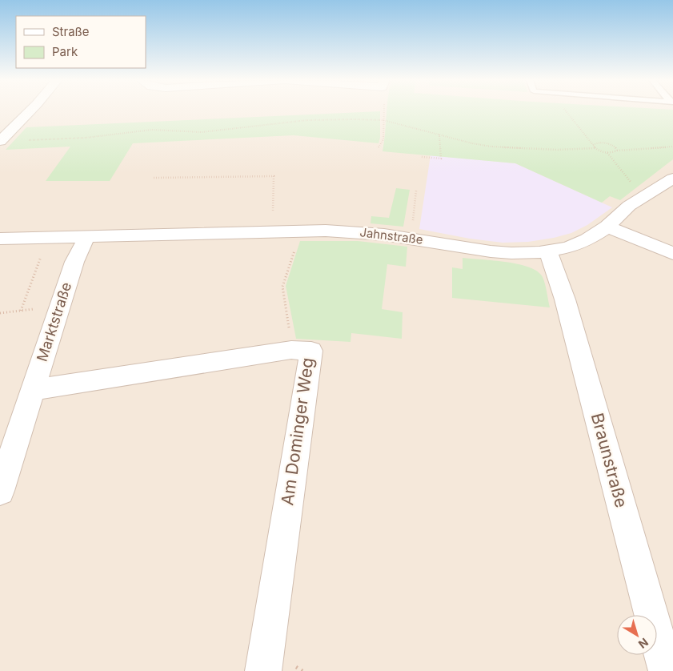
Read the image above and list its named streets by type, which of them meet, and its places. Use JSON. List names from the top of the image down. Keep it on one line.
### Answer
{"streets":{"street":["Jahnstraße","Marktstraße","Am Dominger Weg","Braunstraße"]},"crossings":[["Jahnstraße","Marktstraße"],["Jahnstraße","Braunstraße"],["Marktstraße","Am Dominger Weg"]],"legend":["Straße","Park"],"north":"bottom right"}
